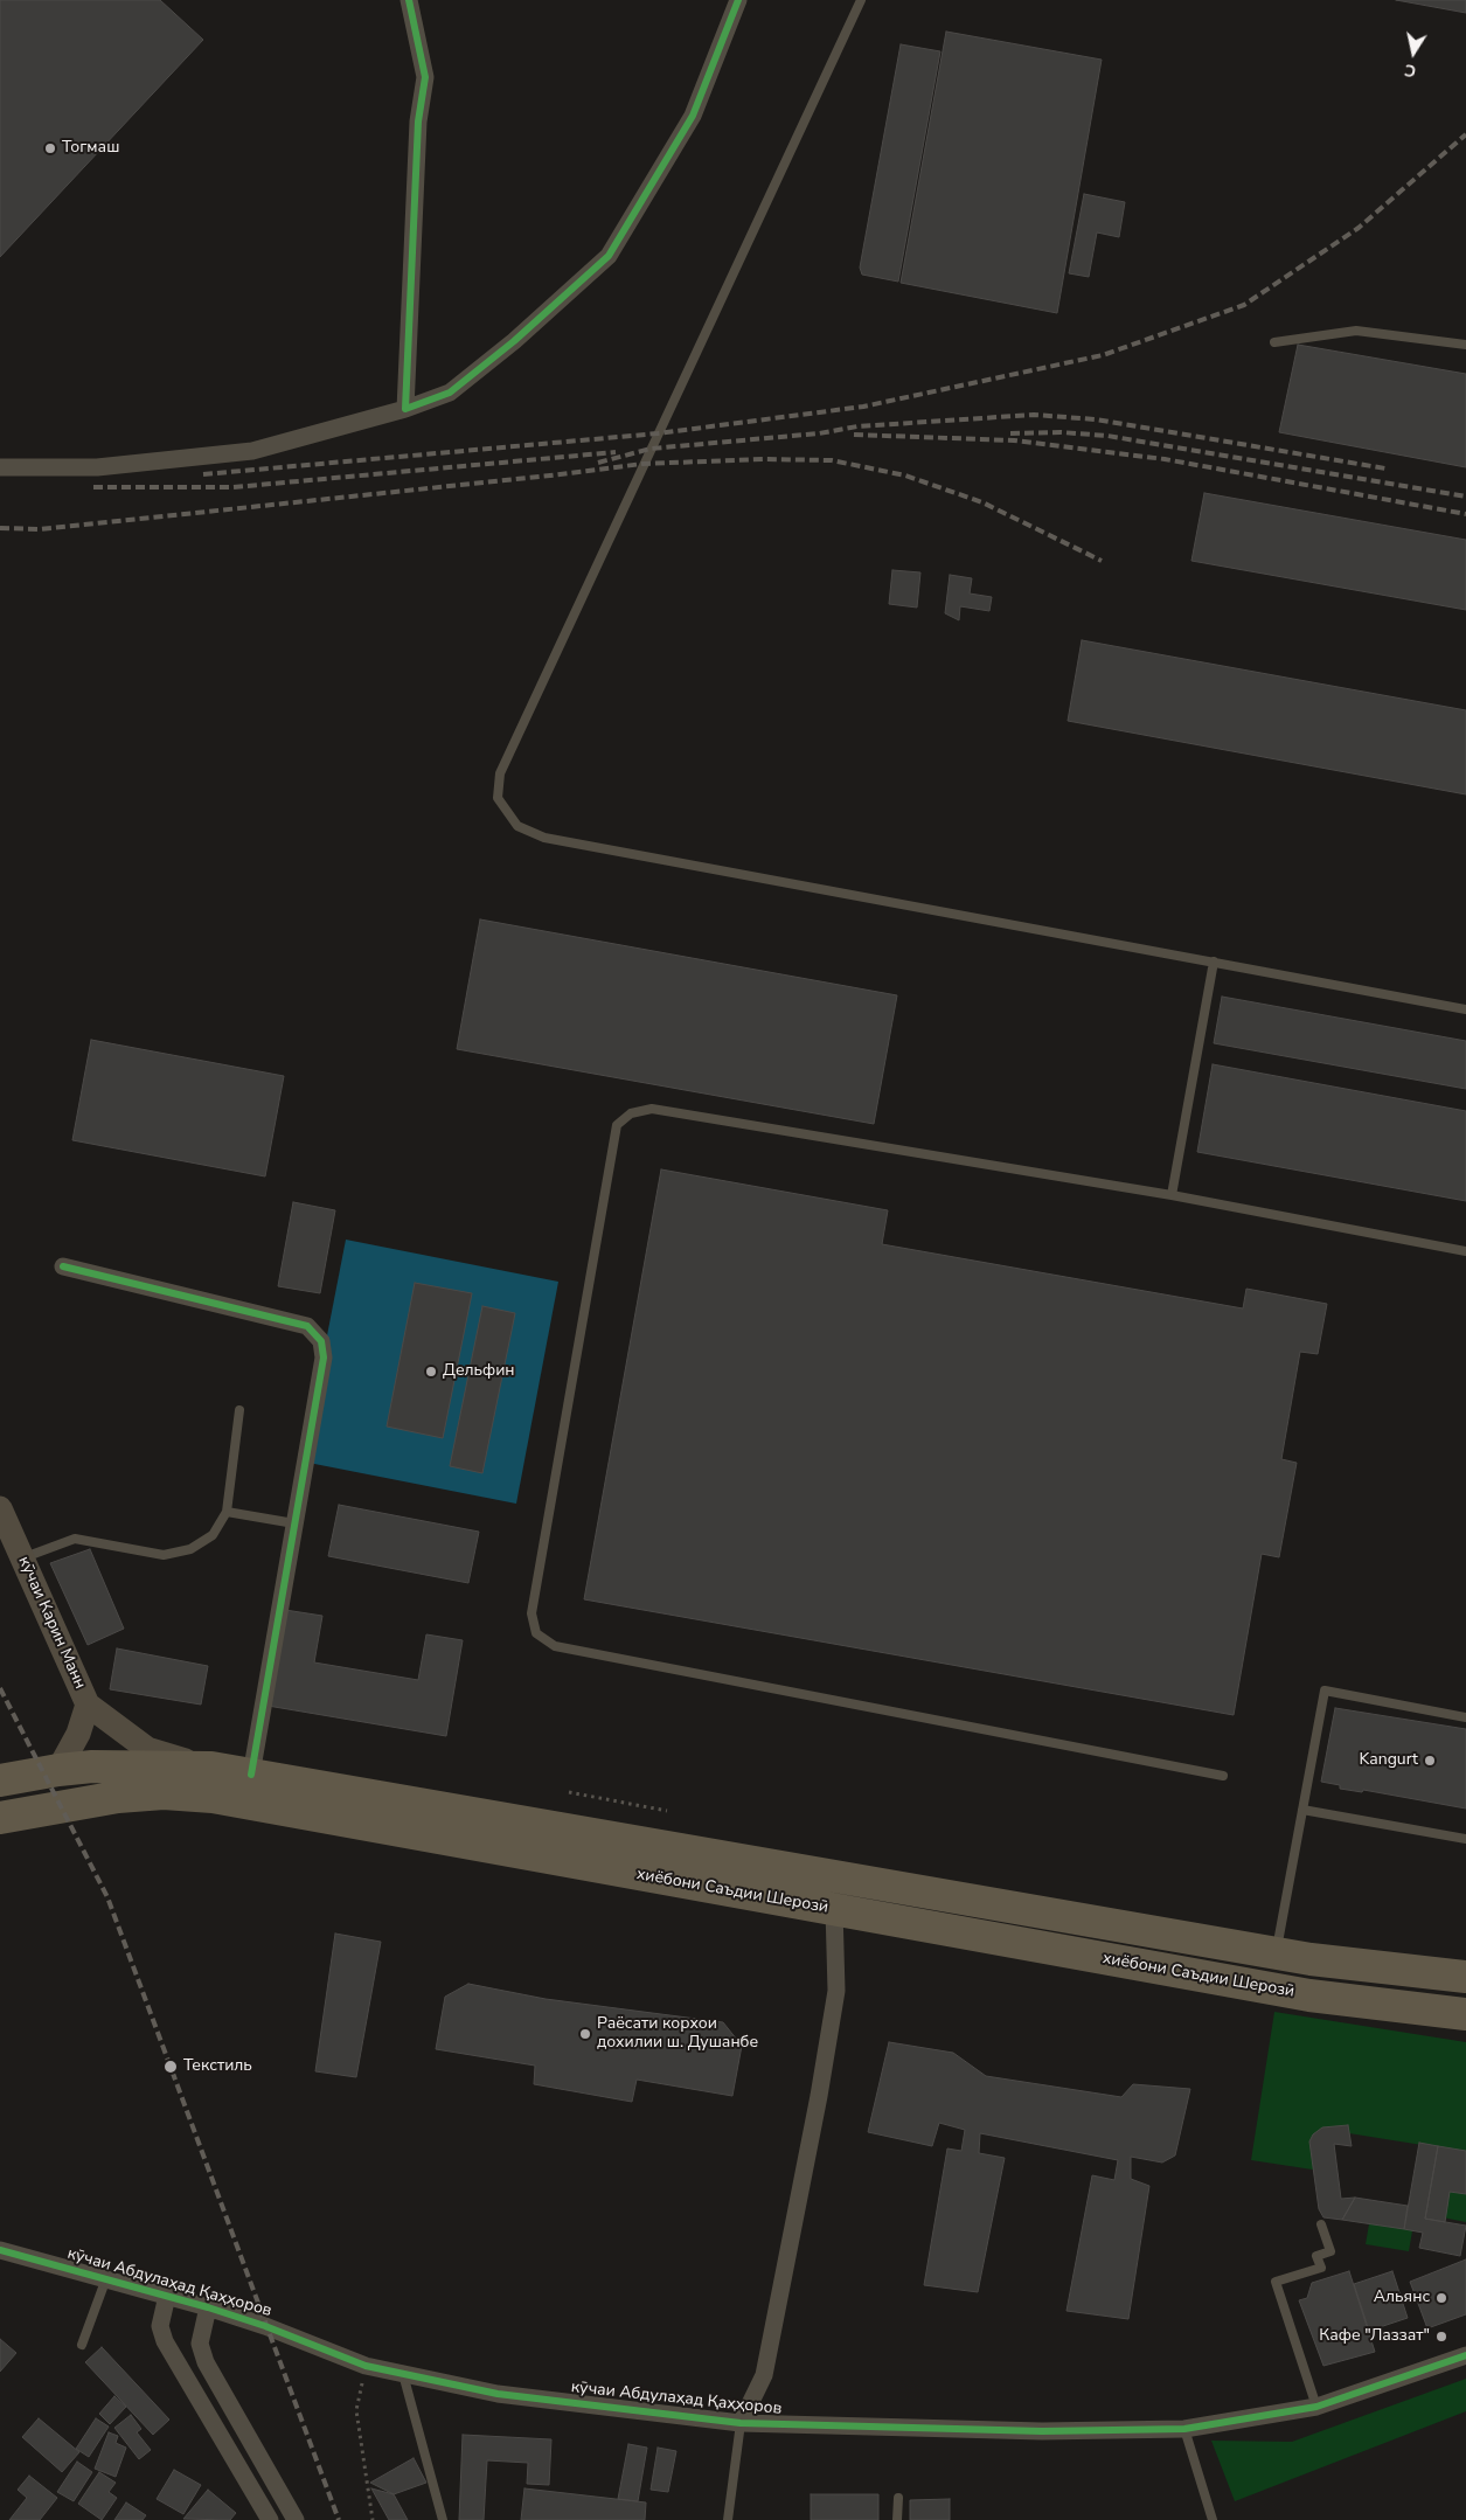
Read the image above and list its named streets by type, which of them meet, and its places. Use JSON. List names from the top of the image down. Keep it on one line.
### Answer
{"streets":{"highway":["хиёбони Саъдии Шерозӣ"],"street":["кӯчаи Карин Манн","кӯчаи Абдулаҳад Қаҳҳоров"]},"crossings":[["кӯчаи Карин Манн","хиёбони Саъдии Шерозӣ"]],"places":["Тогмаш","Дельфин","Kangurt","Раёсати корхои дохилии ш. Душанбе","Текстиль","Альянс","Кафе \"Лаззат\""],"north":"bottom"}
